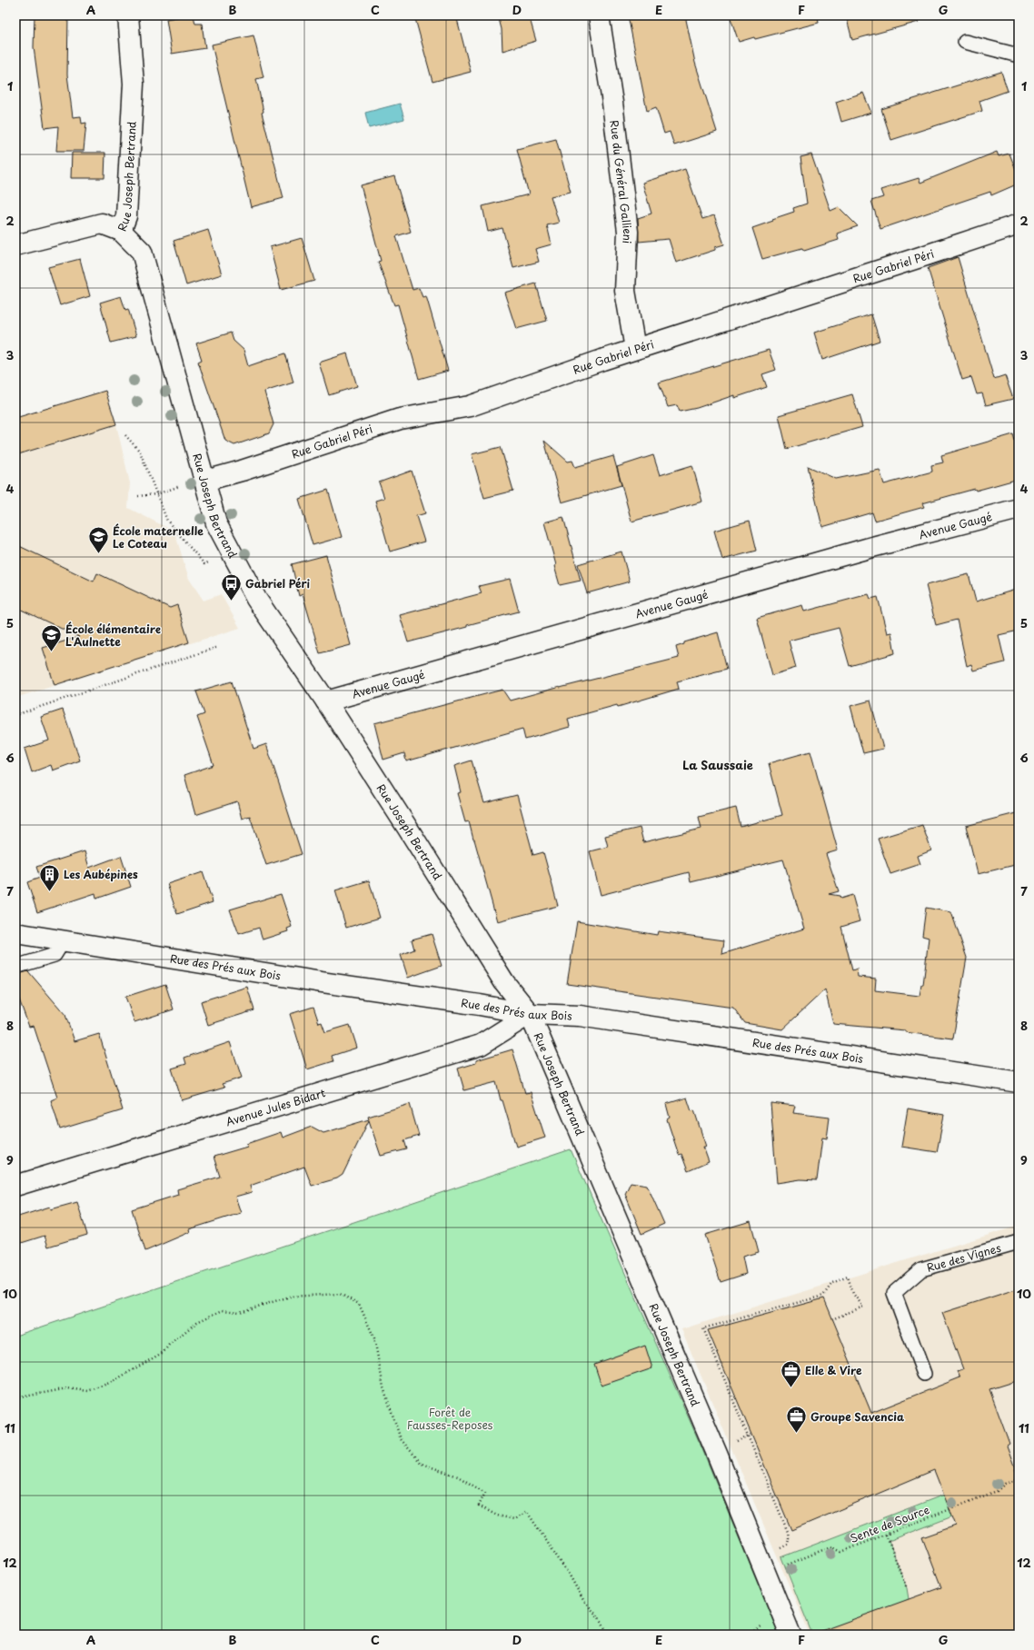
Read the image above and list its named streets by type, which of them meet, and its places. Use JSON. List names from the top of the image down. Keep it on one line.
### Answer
{"streets":{"street":["Rue Joseph Bertrand","Rue du Général Gallieni","Rue Gabriel Péri","Avenue Gaugé","Rue des Prés aux Bois","Avenue Jules Bidart"],"lane":["Rue des Vignes"],"path":["Sente de Source"]},"crossings":[["Rue Joseph Bertrand","Rue Gabriel Péri"],["Rue Joseph Bertrand","Avenue Gaugé"],["Rue Joseph Bertrand","Rue des Prés aux Bois"],["Rue Joseph Bertrand","Avenue Jules Bidart"],["Rue Joseph Bertrand","Sente de Source"],["Rue du Général Gallieni","Rue Gabriel Péri"],["Rue des Prés aux Bois","Avenue Jules Bidart"]],"districts":["La Saussaie"],"parks":["Forêt de Fausses-Reposes"],"places":{"school or university":["École maternelle Le Coteau","École élémentaire L'Aulnette"],"bus stop":["Gabriel Péri"],"building":["Les Aubépines"],"office":["Elle & Vire","Groupe Savencia"]},"grid":{"columns":["A","B","C","D","E","F","G"],"rows":["1","2","3","4","5","6","7","8","9","10","11","12"]}}
